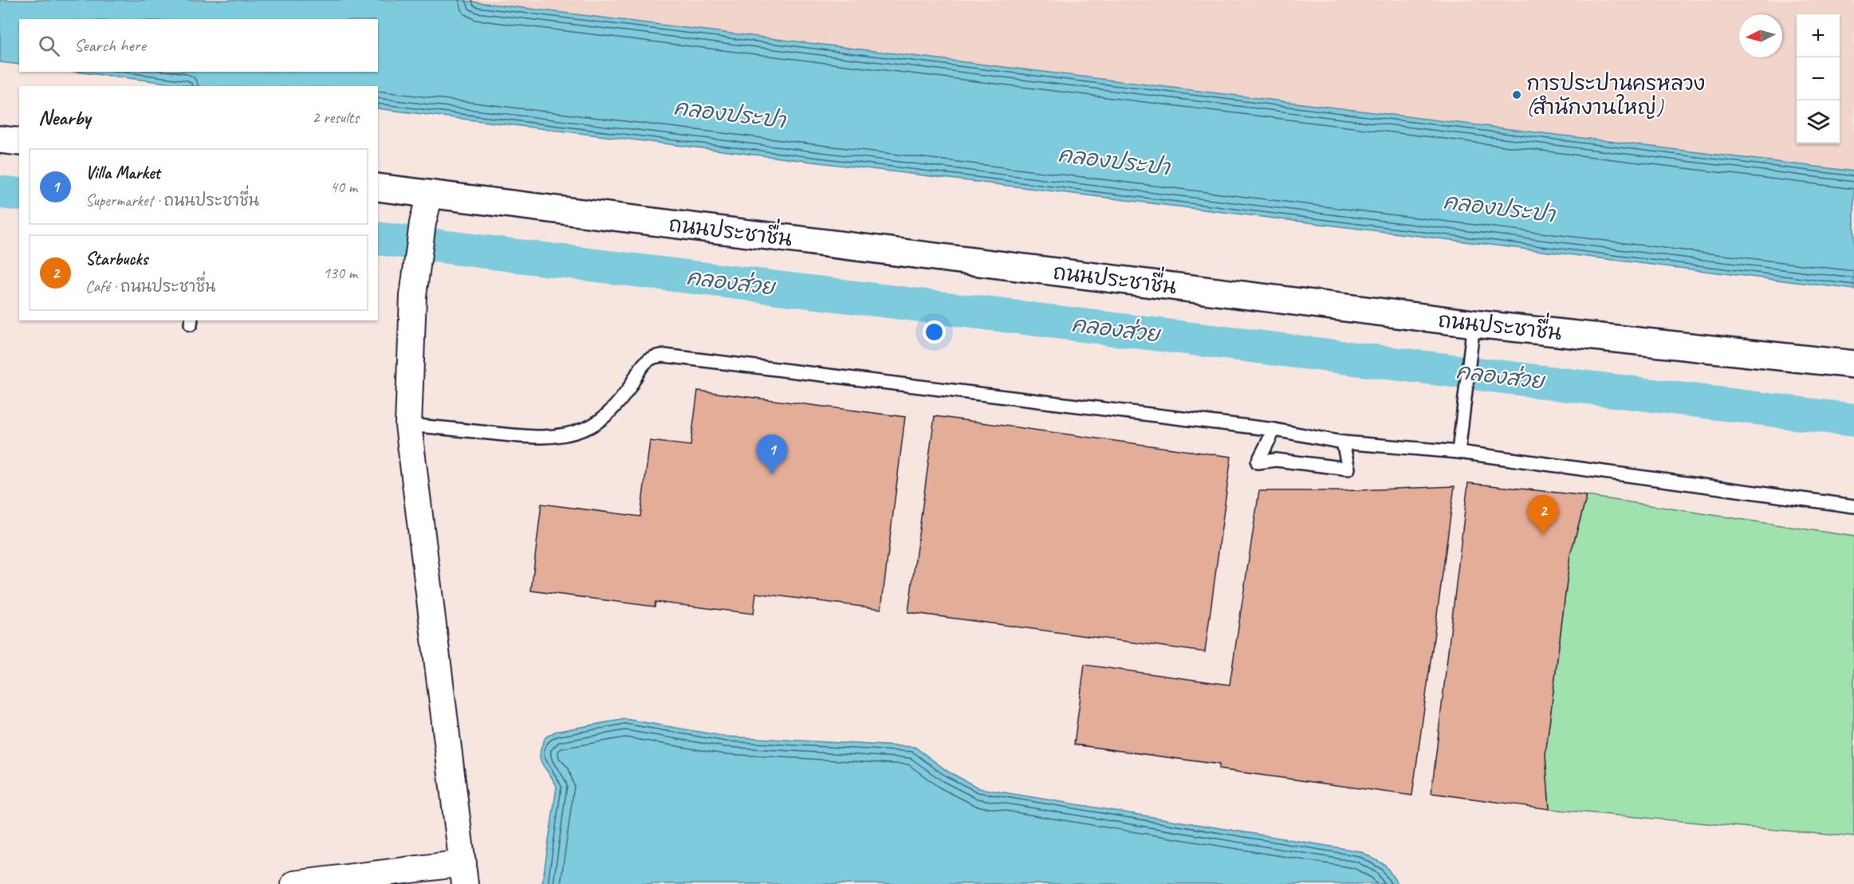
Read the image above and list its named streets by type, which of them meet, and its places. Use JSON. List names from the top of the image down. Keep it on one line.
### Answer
{"streets":{"main road":["ถนนประชาชื่น"]},"water":["คลองประปา","คลองส่วย"],"places":["การประปานครหลวง (สำนักงานใหญ่)"],"north":"left","page":{"map_buttons":["+","−"],"search":"Search here","heading":["Nearby","2 results"],"list":[{"mark":"1","name":"Villa Market","note":"Supermarket · ถนนประชาชื่น","value":"40 m"},{"mark":"2","name":"Starbucks","note":"Café · ถนนประชาชื่น","value":"130 m"}],"pins":["1","2"]}}
